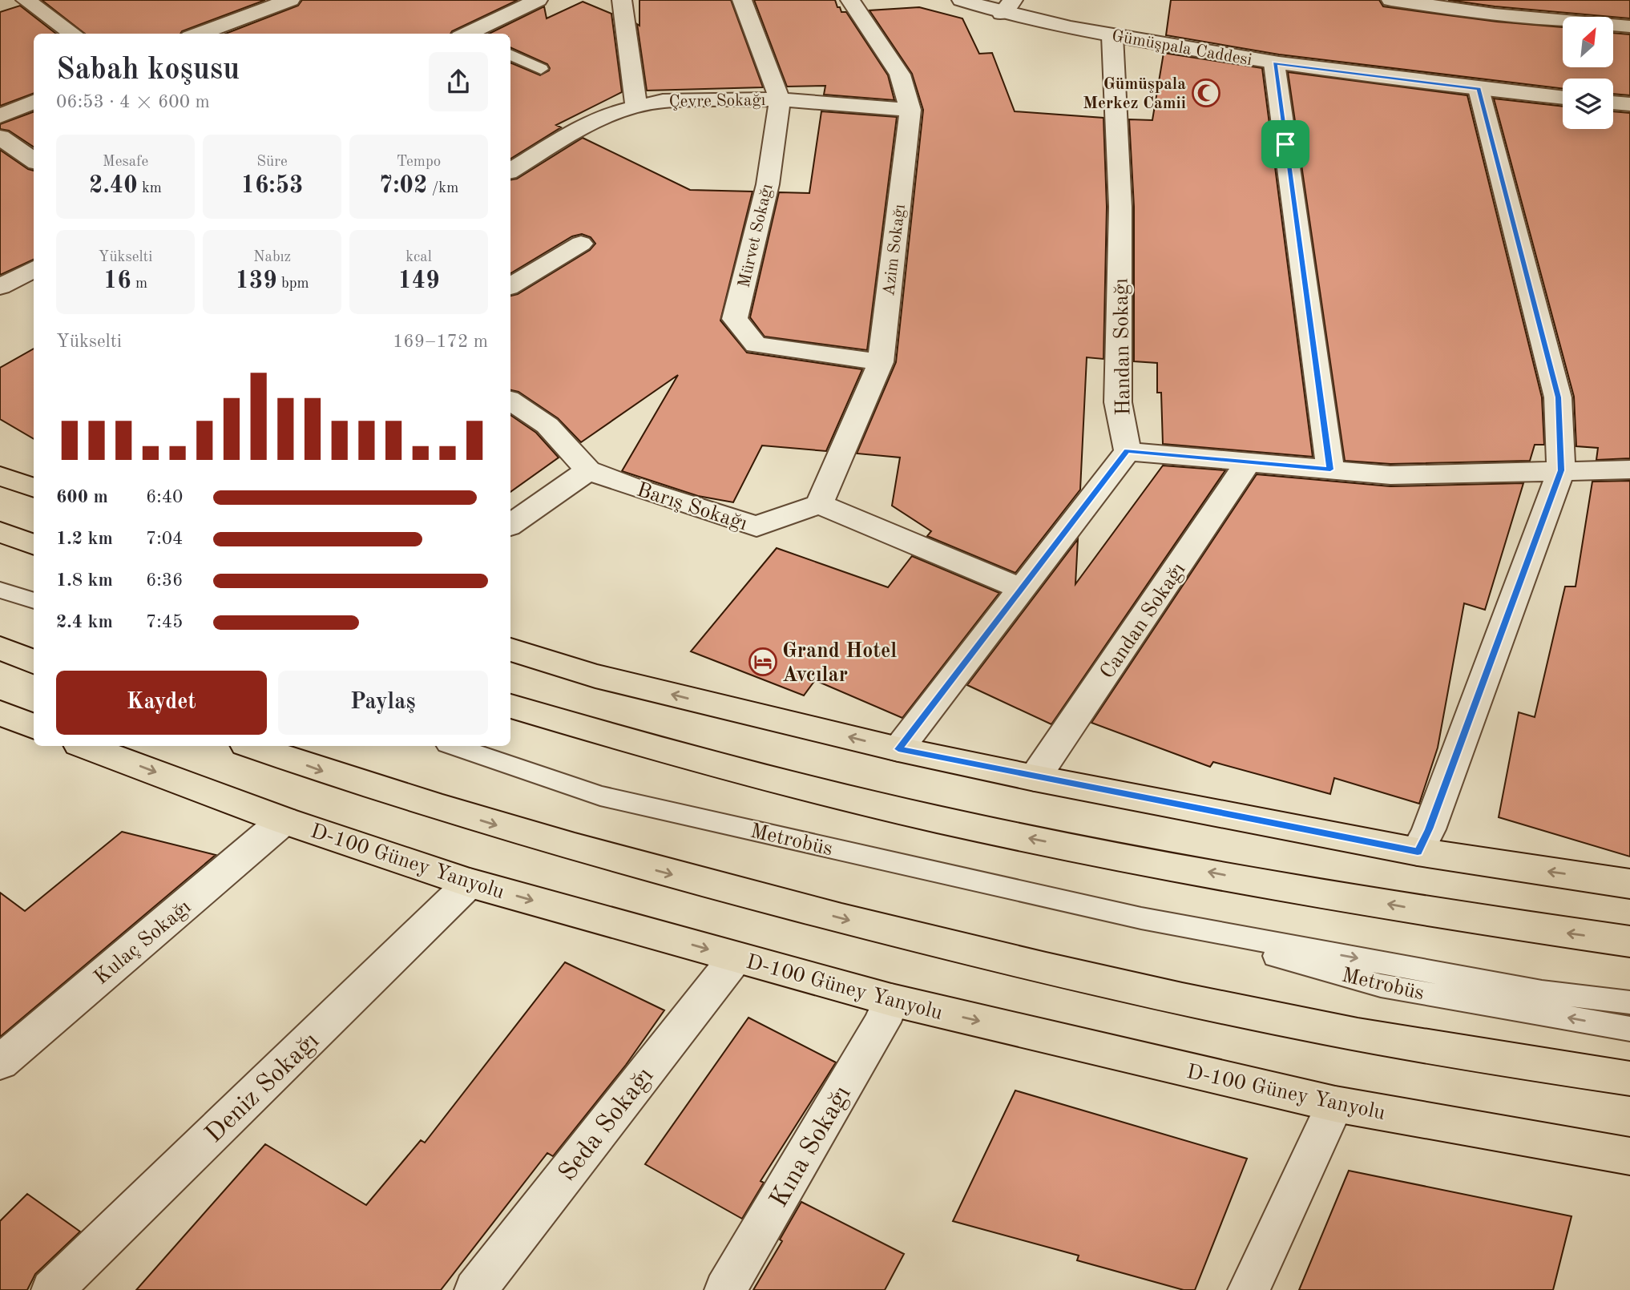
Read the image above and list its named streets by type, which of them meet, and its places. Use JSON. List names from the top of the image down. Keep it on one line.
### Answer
{"streets":{"main road":["D-100 Güney Yanyolu"],"street":["Gümüşpala Caddesi","Çevre Sokağı","Mürvet Sokağı","Azim Sokağı","Handan Sokağı","Barış Sokağı","Candan Sokağı","Kulaç Sokağı","Deniz Sokağı","Seda Sokağı","Kına Sokağı"],"lane":["Metrobüs"]},"crossings":[["Gümüşpala Caddesi","Handan Sokağı"],["Çevre Sokağı","Mürvet Sokağı"],["Çevre Sokağı","Azim Sokağı"],["Mürvet Sokağı","Azim Sokağı"],["Azim Sokağı","Barış Sokağı"],["D-100 Güney Yanyolu","Kulaç Sokağı"],["D-100 Güney Yanyolu","Deniz Sokağı"],["D-100 Güney Yanyolu","Seda Sokağı"],["D-100 Güney Yanyolu","Kına Sokağı"]],"places":{"mosque":["Gümüşpala Merkez Camii"],"hotel":["Grand Hotel Avcılar"]},"north":"top right","page":{"heading":["Sabah koşusu","06:53 · 4 × 600 m"],"stats":[["Mesafe","2.40 km"],["Süre","16:53"],["Tempo","7:02 /km"],["Yükselti","16 m"],["Nabız","139 bpm"],["kcal","149"]],"chart":["Yükselti","169–172 m"],"list":[{"name":"600 m","note":"6:40"},{"name":"1.2 km","note":"7:04"},{"name":"1.8 km","note":"6:36"},{"name":"2.4 km","note":"7:45"}],"buttons":["Kaydet","Paylaş"]}}
